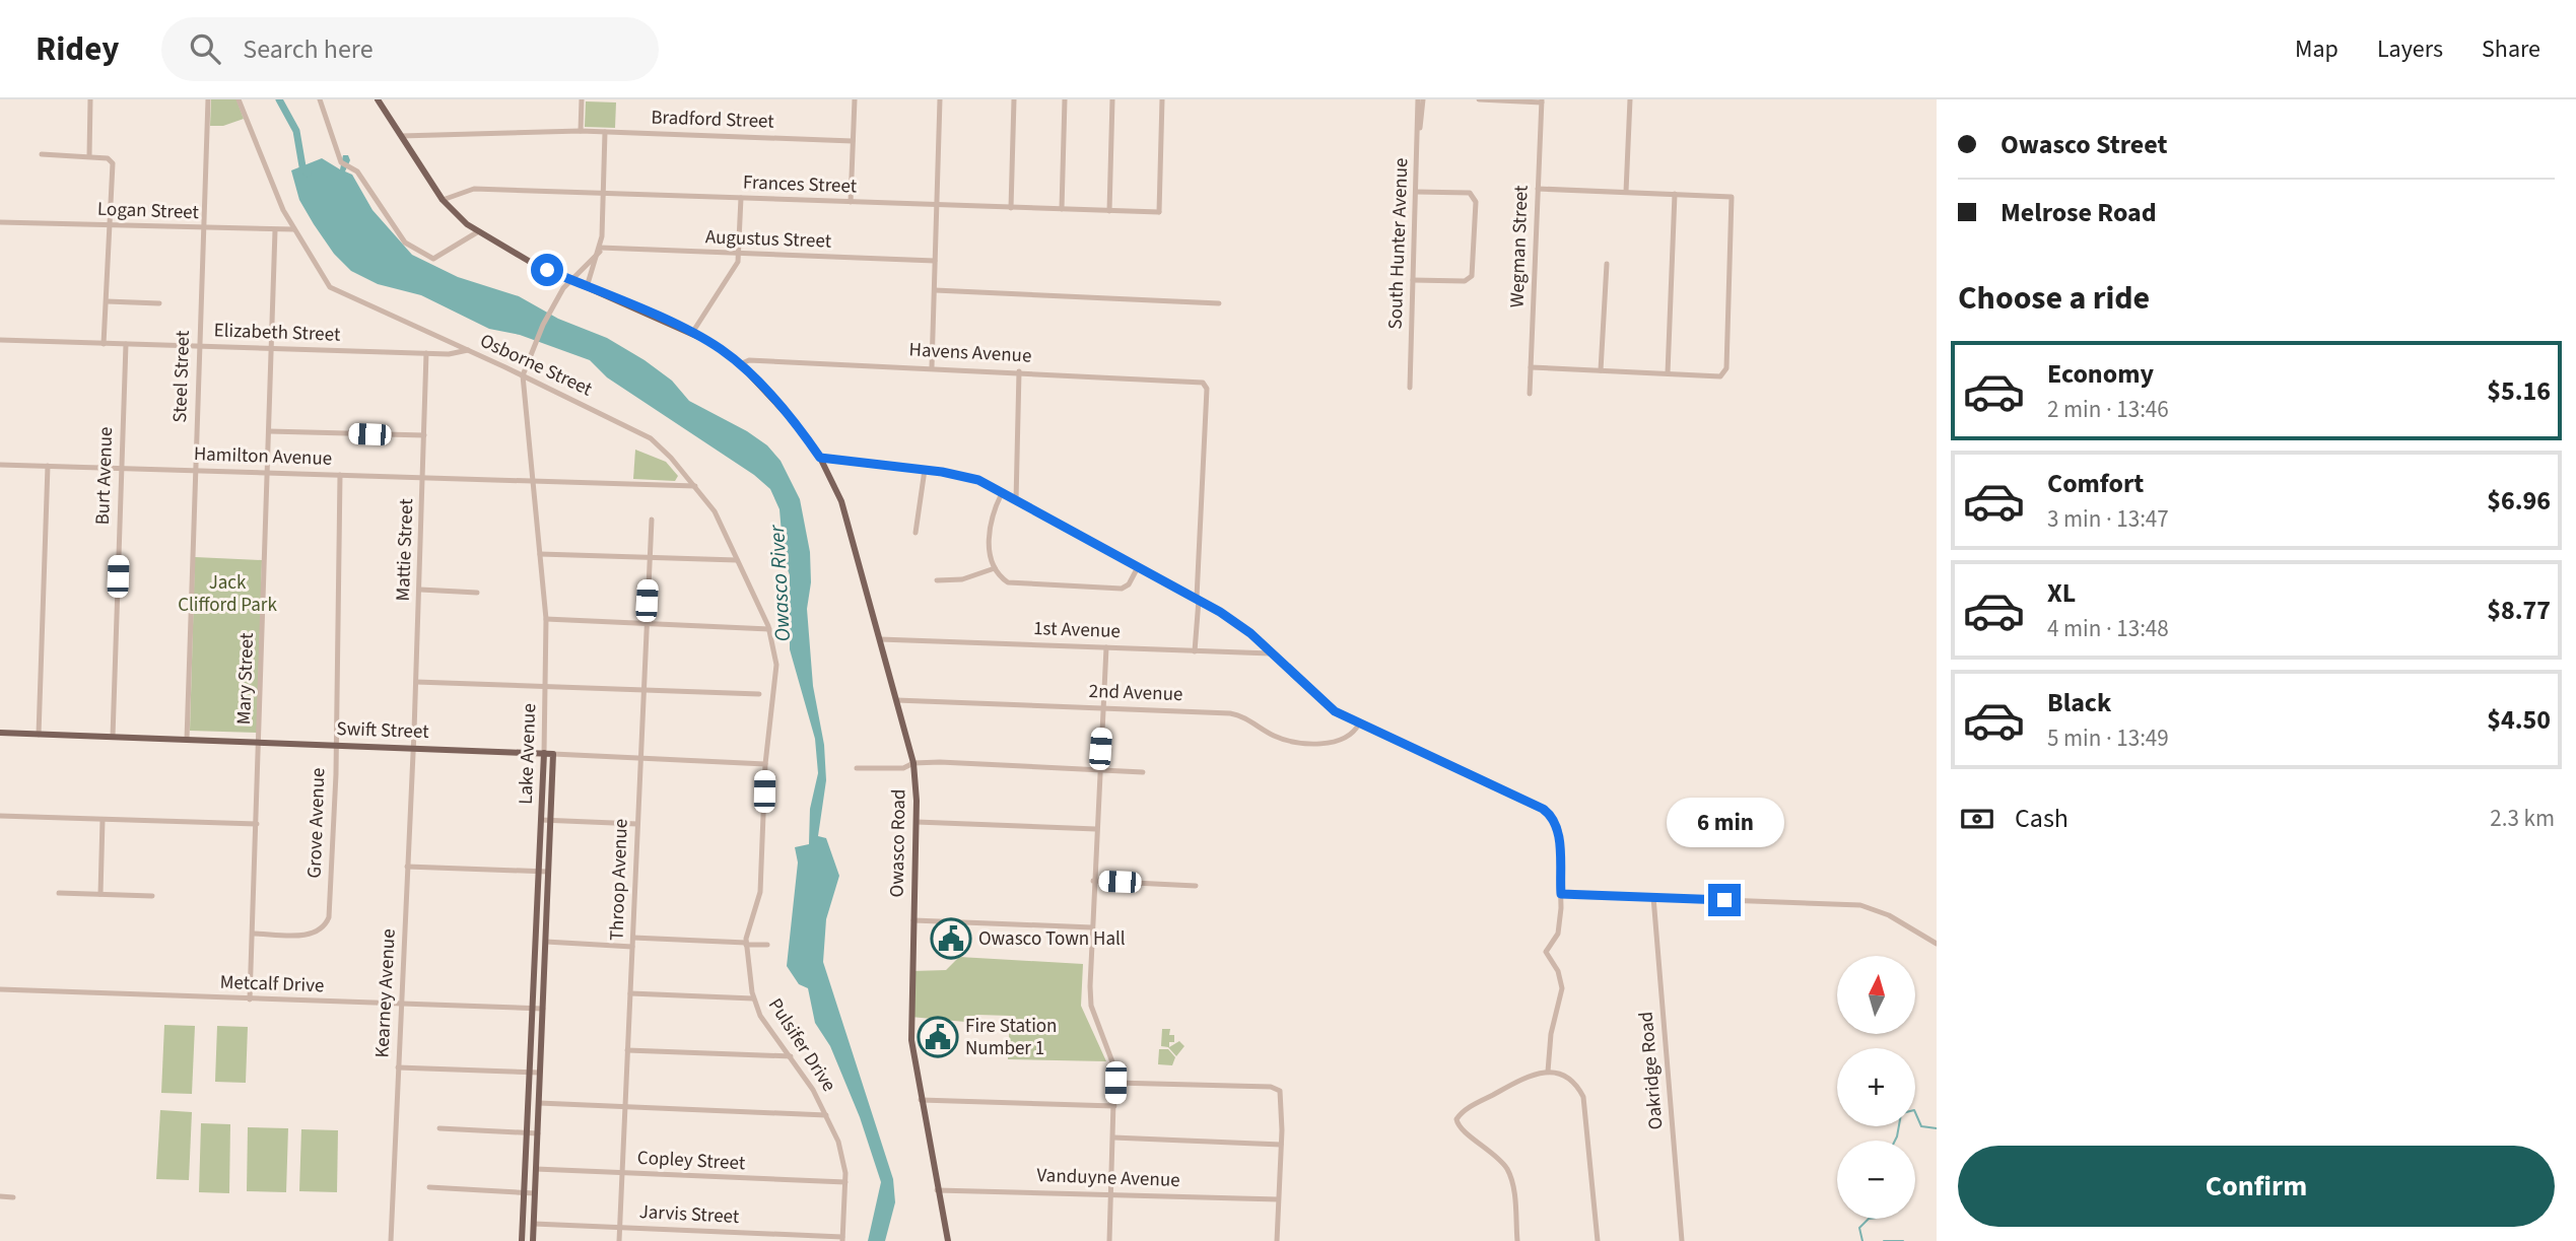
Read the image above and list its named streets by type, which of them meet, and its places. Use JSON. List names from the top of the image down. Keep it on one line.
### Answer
{"streets":{"main road":["Swift Street","Lake Avenue","Owasco Road"],"street":["Bradford Street","Frances Street","Logan Street","Augustus Street","South Hunter Avenue","Wegman Street","Elizabeth Street","Havens Avenue","Osborne Street","Steel Street","Hamilton Avenue","Burt Avenue","Mattie Street","1st Avenue","Mary Street","2nd Avenue","Grove Avenue","Throop Avenue","Metcalf Drive","Kearney Avenue","Pulsifer Drive","Oakridge Road","Copley Street","Vanduyne Avenue","Jarvis Street"]},"crossings":[["Bradford Street","Owasco Road"],["Frances Street","Owasco Road"],["Logan Street","Osborne Street"],["Logan Street","Steel Street"],["Logan Street","Mary Street"],["Augustus Street","Lake Avenue"],["Elizabeth Street","Osborne Street"],["Elizabeth Street","Steel Street"],["Elizabeth Street","Burt Avenue"],["Elizabeth Street","Mattie Street"],["Elizabeth Street","Mary Street"],["Havens Avenue","Owasco Road"],["Osborne Street","Hamilton Avenue"],["Osborne Street","Lake Avenue"],["Osborne Street","Pulsifer Drive"],["Steel Street","Hamilton Avenue"],["Steel Street","Swift Street"],["Hamilton Avenue","Burt Avenue"],["Hamilton Avenue","Mattie Street"],["Hamilton Avenue","Mary Street"],["Hamilton Avenue","Lake Avenue"],["Hamilton Avenue","Grove Avenue"],["Burt Avenue","Swift Street"],["Mattie Street","Swift Street"],["Mattie Street","Kearney Avenue"],["1st Avenue","Owasco Road"],["Mary Street","Swift Street"],["Mary Street","Grove Avenue"],["Mary Street","Metcalf Drive"],["2nd Avenue","Owasco Road"],["Swift Street","Lake Avenue"],["Swift Street","Grove Avenue"],["Swift Street","Throop Avenue"],["Swift Street","Kearney Avenue"],["Swift Street","Pulsifer Drive"],["Lake Avenue","Owasco Road"],["Lake Avenue","Metcalf Drive"],["Lake Avenue","Copley Street"],["Lake Avenue","Jarvis Street"],["Owasco Road","Vanduyne Avenue"],["Throop Avenue","Copley Street"],["Throop Avenue","Jarvis Street"],["Metcalf Drive","Kearney Avenue"],["Pulsifer Drive","Copley Street"],["Pulsifer Drive","Jarvis Street"]],"water":["Owasco River"],"parks":["Jack Clifford Park"],"places":{"public building":["Owasco Town Hall","Fire Station Number 1"]},"north":"top","page":{"header":"Ridey","search":"Search here","nav":["Map","Layers","Share"],"banner":["Owasco Street","Melrose Road"],"heading":"Choose a ride","list":[{"name":"Economy","note":"2 min · 13:46","value":"$5.16"},{"name":"Comfort","note":"3 min · 13:47","value":"$6.96"},{"name":"XL","note":"4 min · 13:48","value":"$8.77"},{"name":"Black","note":"5 min · 13:49","value":"$4.50"}],"pay":["Cash","2.3 km"],"bubble":"6 min","map_buttons":["+","−"],"buttons":"Confirm"}}
